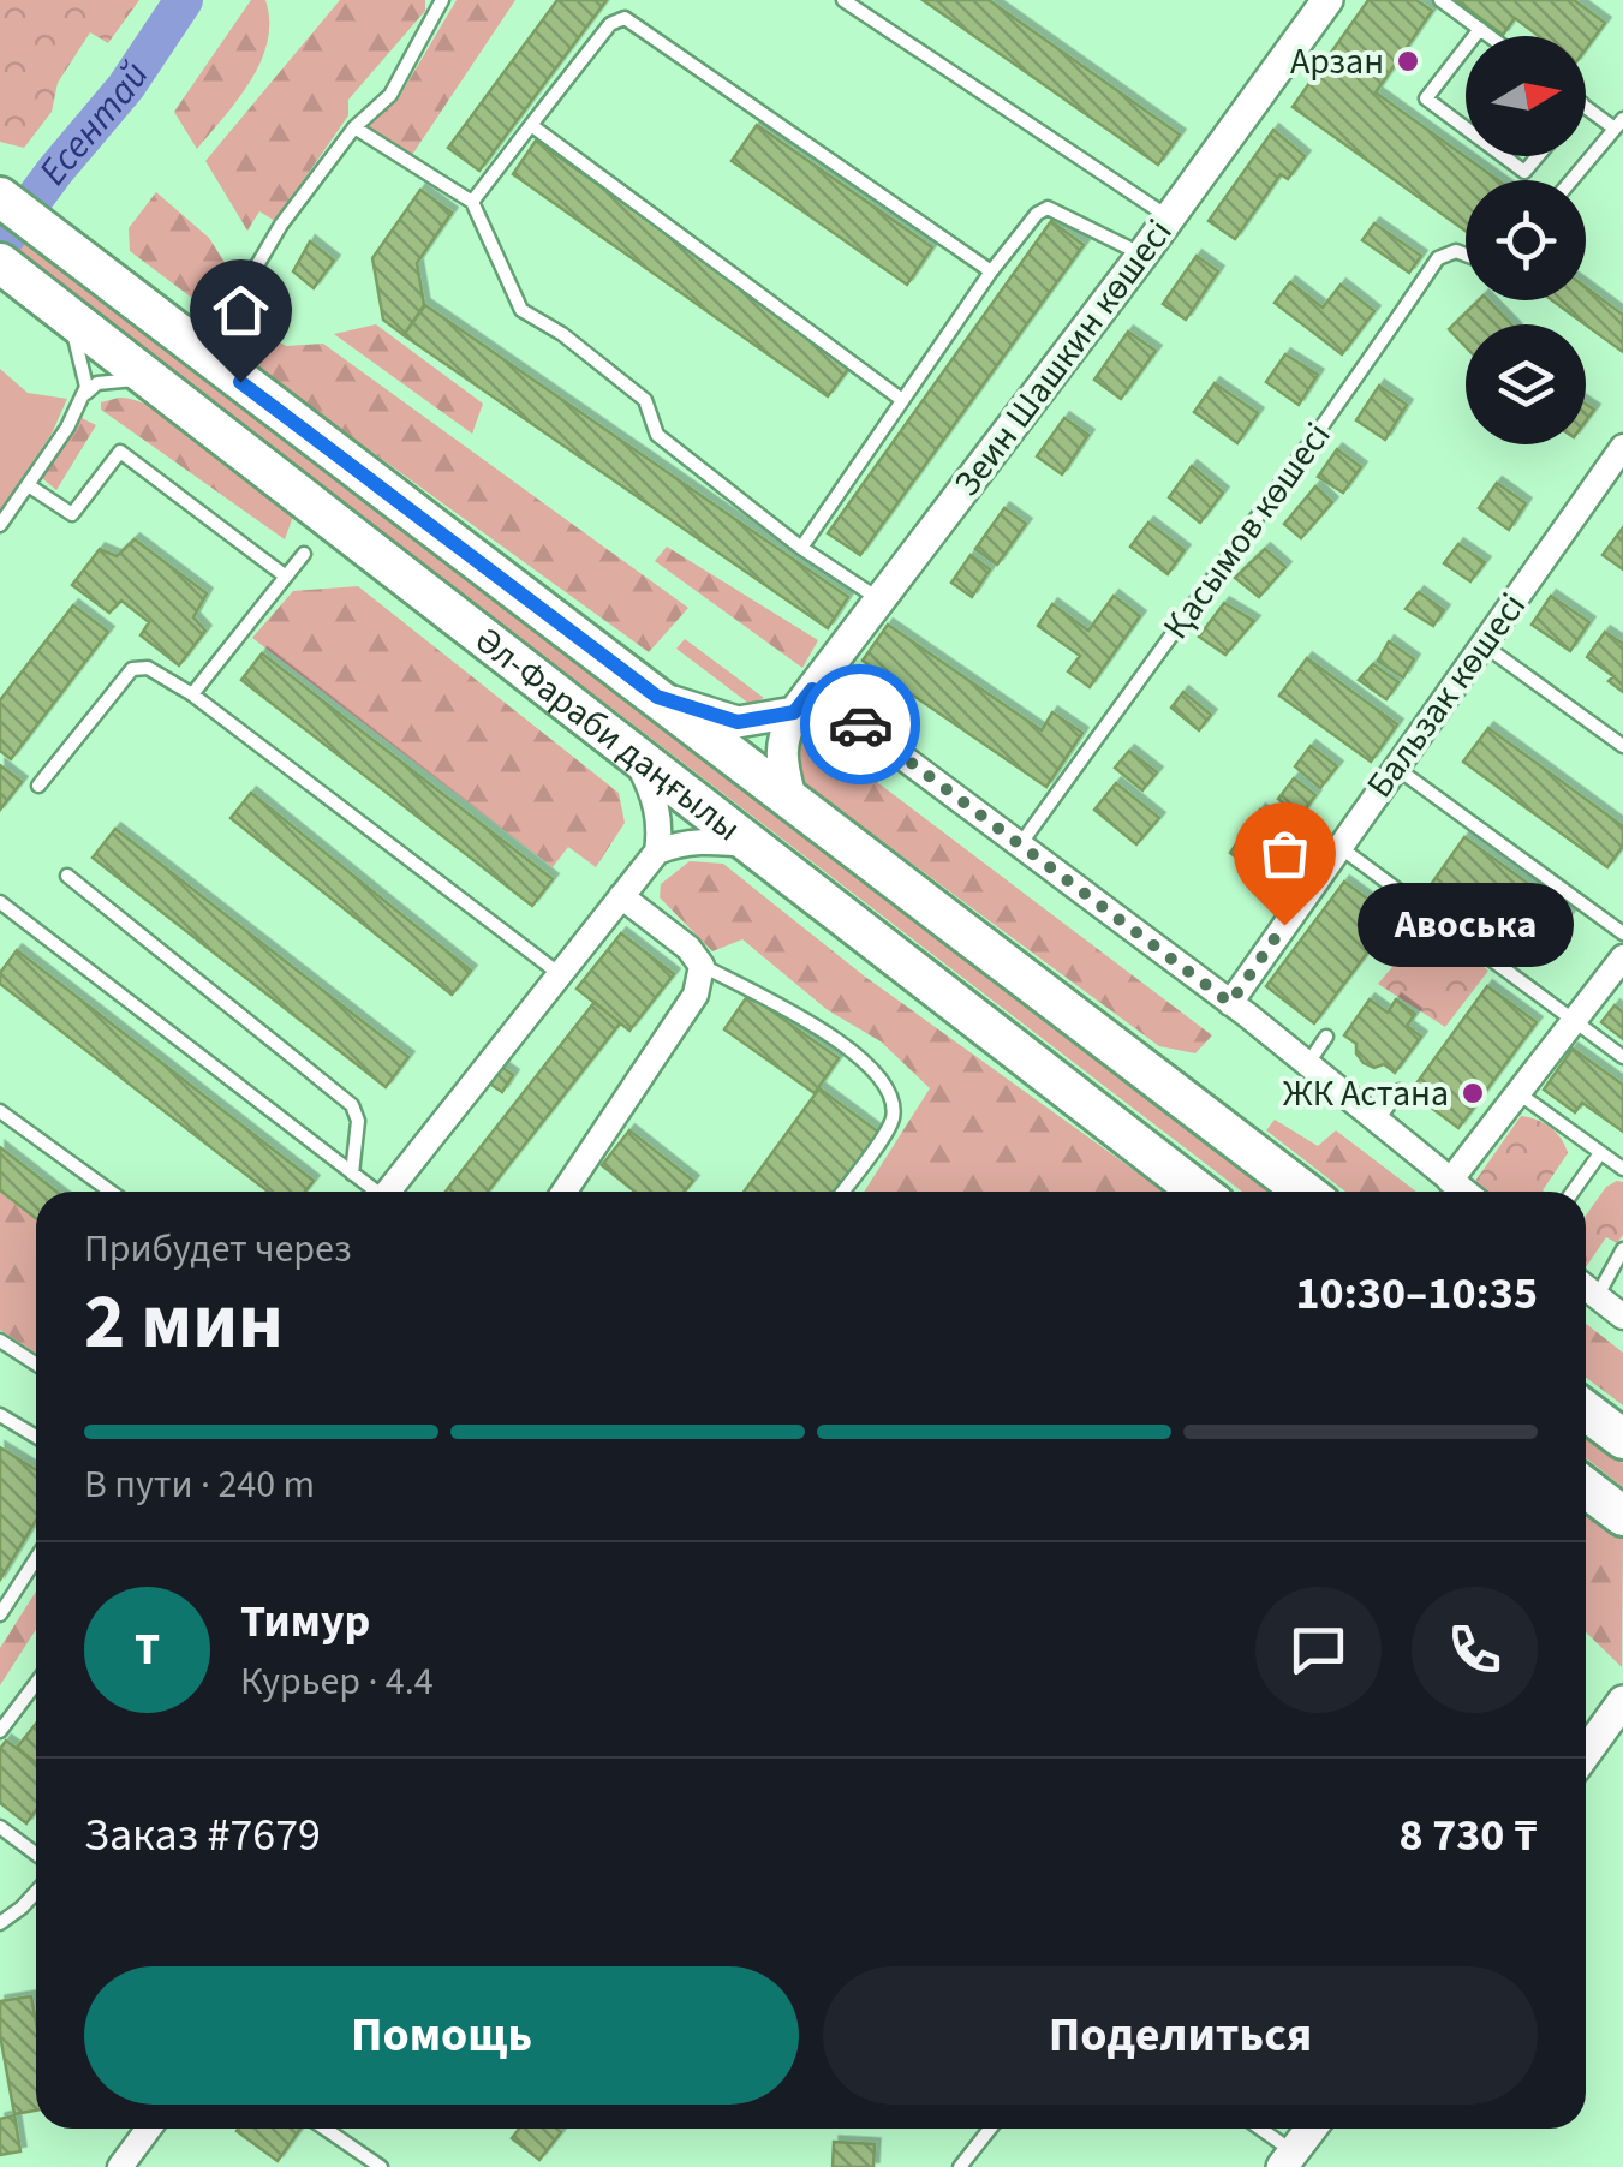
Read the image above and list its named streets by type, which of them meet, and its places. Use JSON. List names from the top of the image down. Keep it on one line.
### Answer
{"streets":{"main road":["Әл-Фараби даңғылы"],"street":["Зеин Шашкин көшесі","Бальзак көшесі"],"lane":["Қасымов көшесі"]},"crossings":[["Зеин Шашкин көшесі","Әл-Фараби даңғылы"]],"water":["Есентай"],"places":["Арзан","Авоська","ЖК Астана"],"north":"right","page":{"bubble":"Авоська","heading":["2 мин","Прибудет через","10:30–10:35"],"panel":["Тимур","Курьер · 4.4","Заказ #7679","8 730 ₸"],"bar":"В пути · 240 m","round":"Т","buttons":["Помощь","Поделиться"]}}
